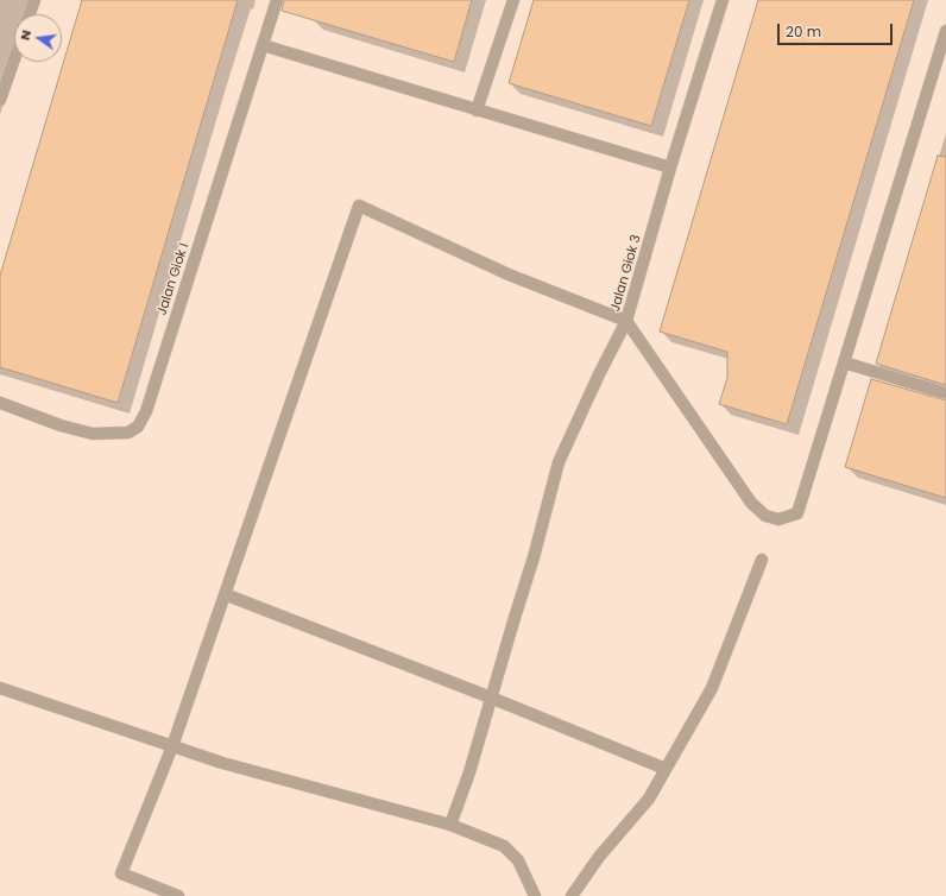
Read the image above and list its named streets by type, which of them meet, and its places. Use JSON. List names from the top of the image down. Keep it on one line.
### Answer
{"streets":{"street":["Jalan Giok 3","Jalan Giok I"]},"scale_bar":"20 m","north":"left"}
